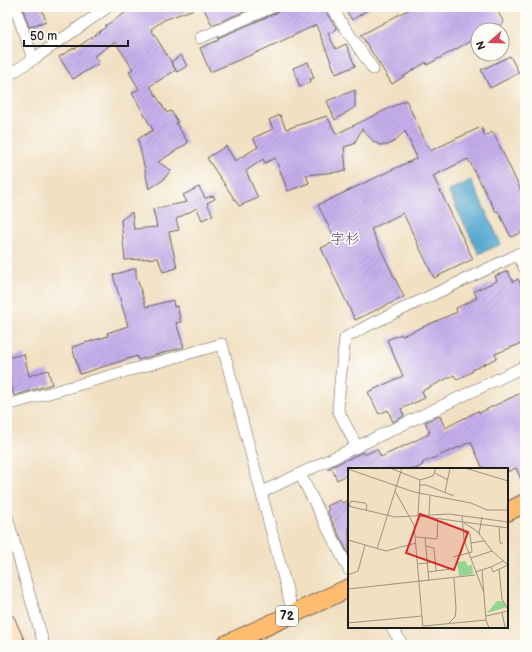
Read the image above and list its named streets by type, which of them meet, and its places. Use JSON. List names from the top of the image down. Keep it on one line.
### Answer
{"streets":{"main road":["72"]},"districts":["字杉"],"scale_bar":"50 m","north":"left"}
